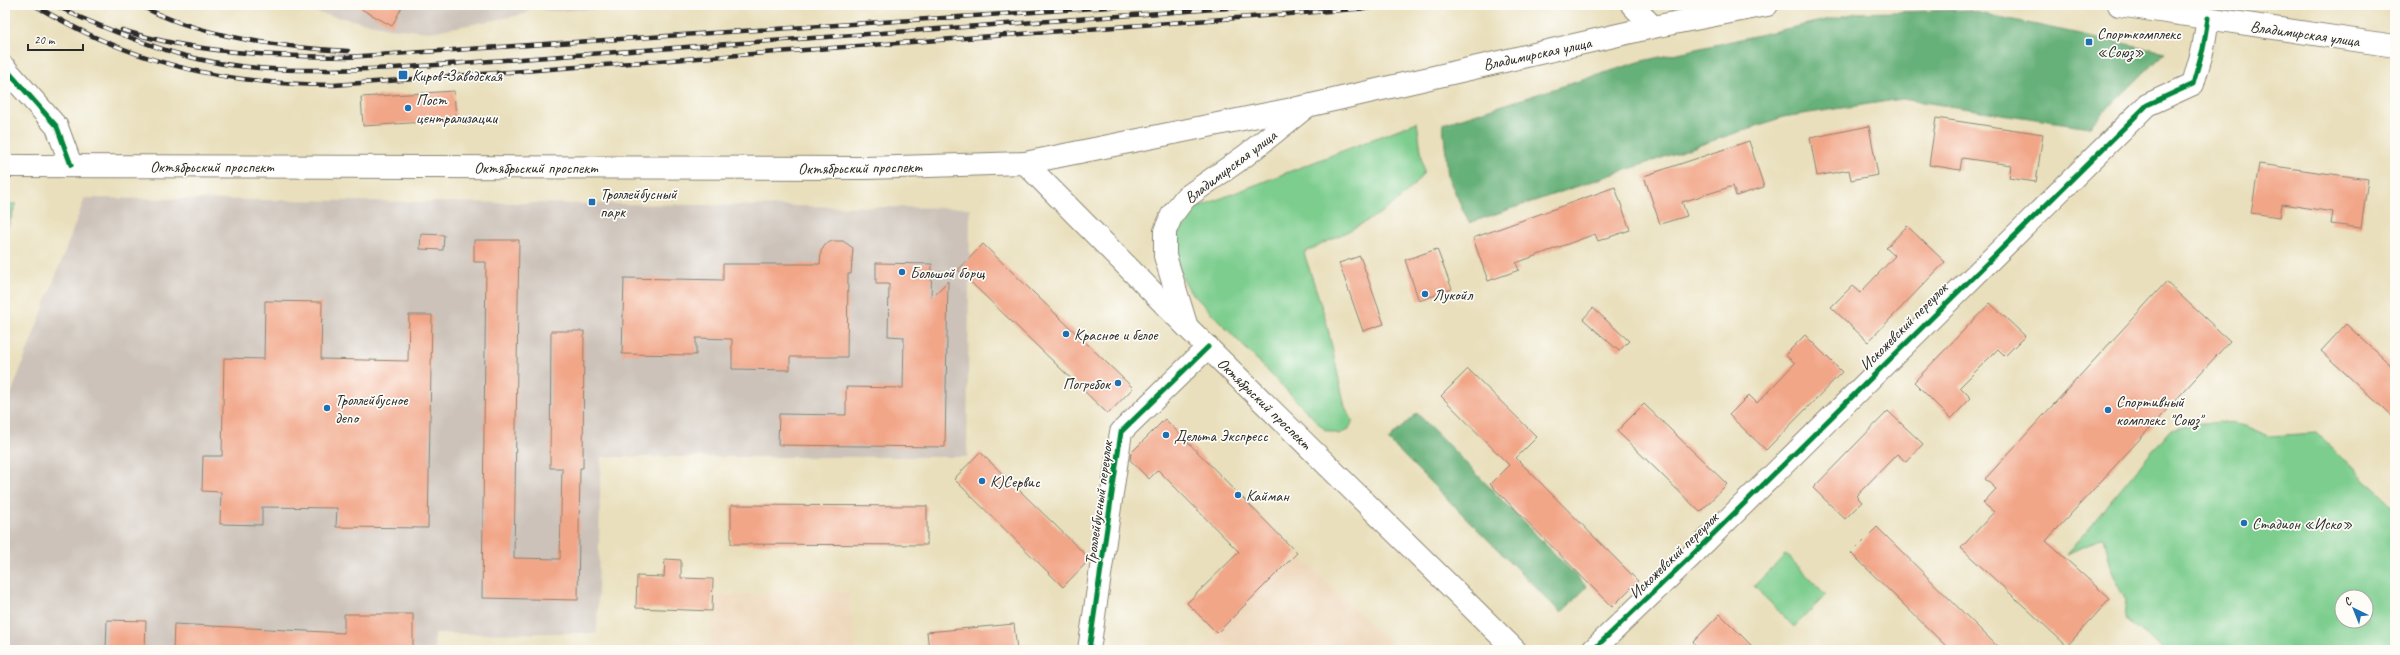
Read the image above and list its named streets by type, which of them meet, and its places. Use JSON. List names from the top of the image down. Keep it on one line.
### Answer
{"streets":{"main road":["Владимирская улица","Октябрьский проспект","Искожевский переулок","Троллейбусный переулок"]},"crossings":[["Владимирская улица","Октябрьский проспект"],["Владимирская улица","Искожевский переулок"],["Октябрьский проспект","Троллейбусный переулок"]],"places":{"transit":["Спорткомплекс «Союз»","Киров-Заводская","Троллейбусный парк"],"other":["Пост централизации","Большой борщ","Лукойл","Красное и белое","Погребок","Троллейбусное депо","Спортивный комплекс \"Союз\"","Дельта Экспресс","К)Сервис","Кайман","Стадион «Иско»"]},"scale_bar":"20 m","north":"top left"}
